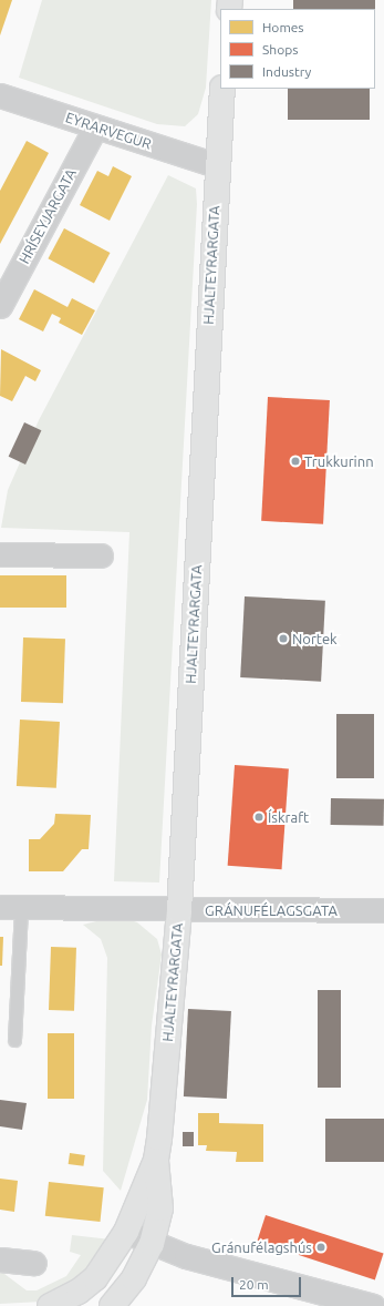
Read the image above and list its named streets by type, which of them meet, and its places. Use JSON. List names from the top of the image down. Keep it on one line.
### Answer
{"streets":{"main road":["HJALTEYRARGATA"],"street":["EYRARVEGUR","HRÍSEYJARGATA","GRÁNUFÉLAGSGATA"]},"crossings":[["EYRARVEGUR","HRÍSEYJARGATA"],["EYRARVEGUR","HJALTEYRARGATA"],["HJALTEYRARGATA","GRÁNUFÉLAGSGATA"]],"places":["Trukkurinn","Nortek","Ískraft","Gránufélagshús"],"legend":["Homes","Shops","Industry"],"scale_bar":"20 m"}
